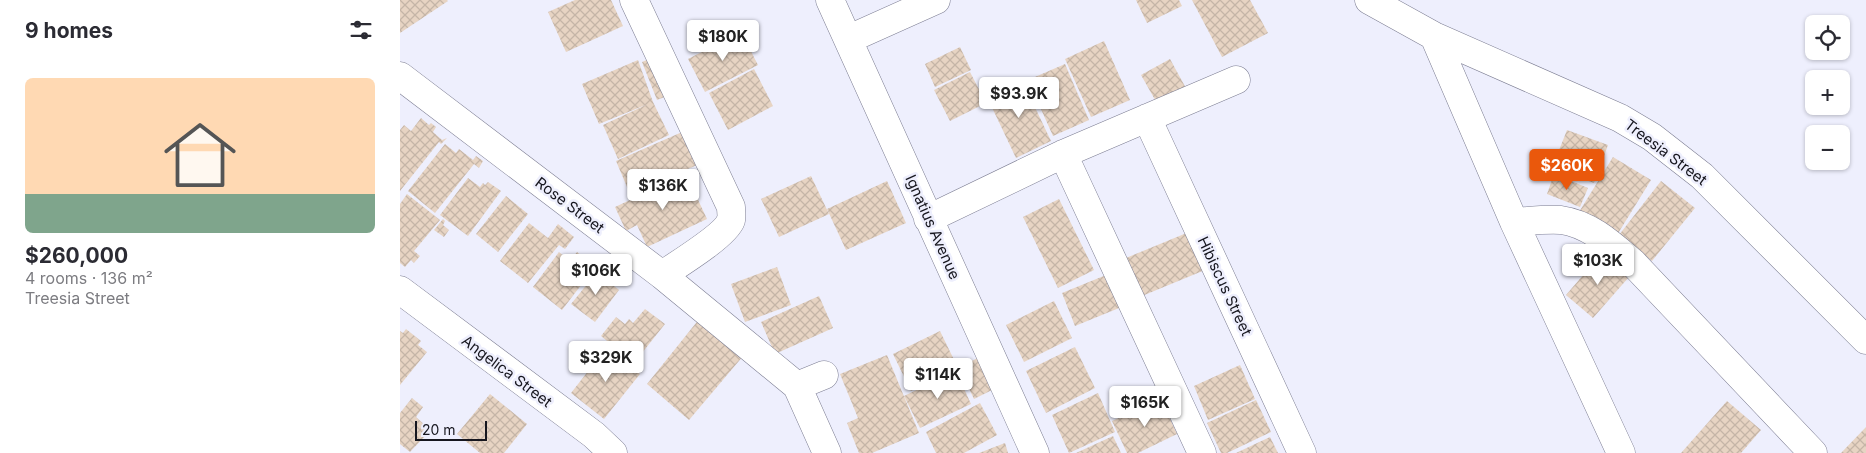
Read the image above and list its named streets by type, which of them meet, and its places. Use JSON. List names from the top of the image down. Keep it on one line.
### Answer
{"streets":{"street":["Treesia Street","Rose Street","Ignatius Avenue","Hibiscus Street","Angelica Street"]},"scale_bar":"20 m","page":{"heading":"9 homes","map_buttons":["+","−"],"price":["$180K","$93.9K","$260K","$136K","$103K","$106K","$329K","$114K","$165K"],"list":[{"name":"$260,000","note":"4 rooms · 136 m² · Treesia Street"}],"scale":"20 m"}}
